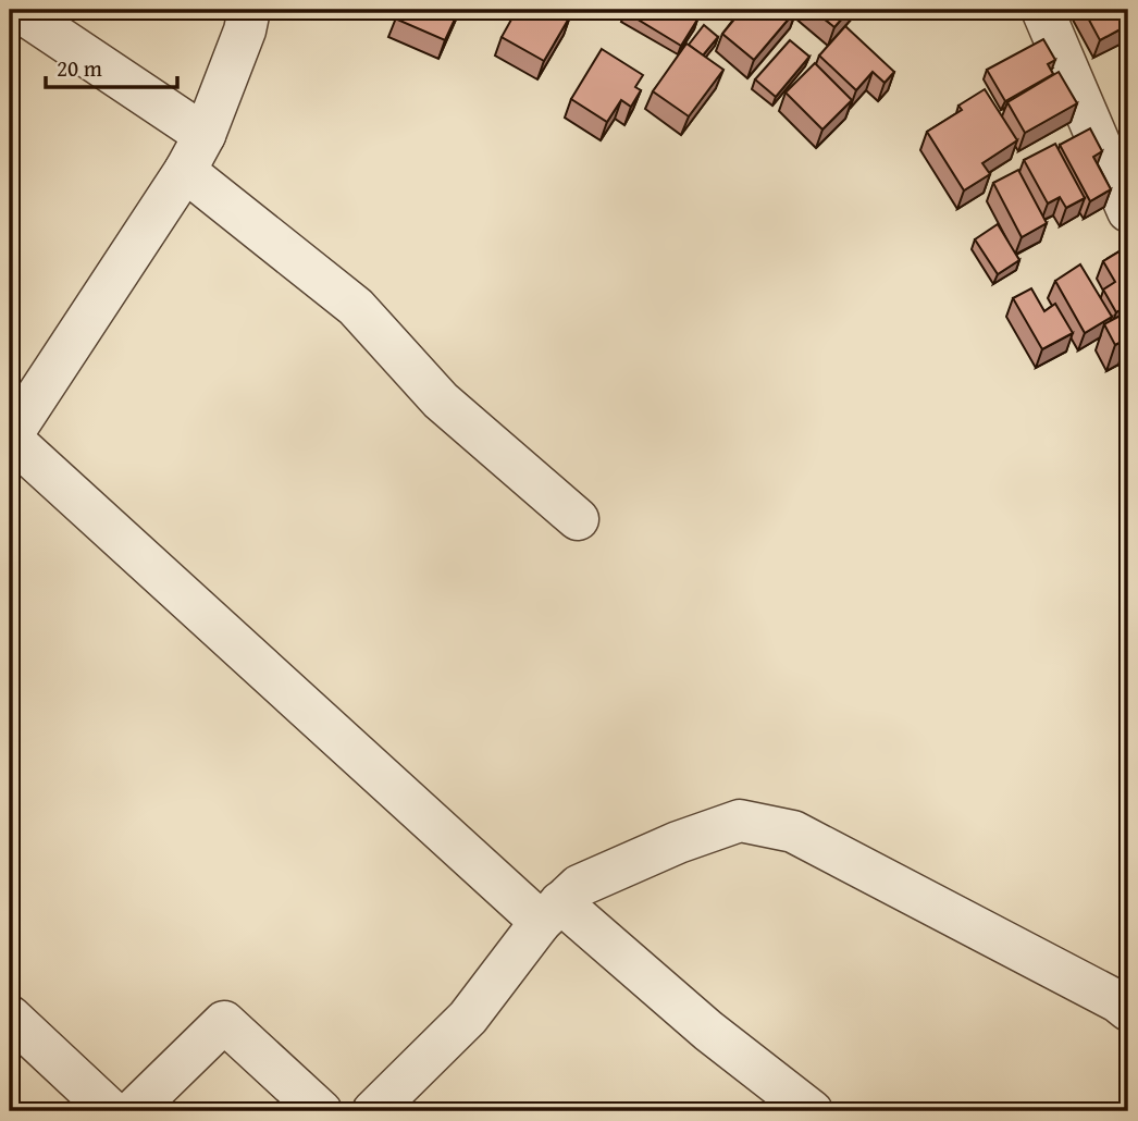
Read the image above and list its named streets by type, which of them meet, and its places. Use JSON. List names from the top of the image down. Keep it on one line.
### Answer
{"scale_bar":"20 m"}
